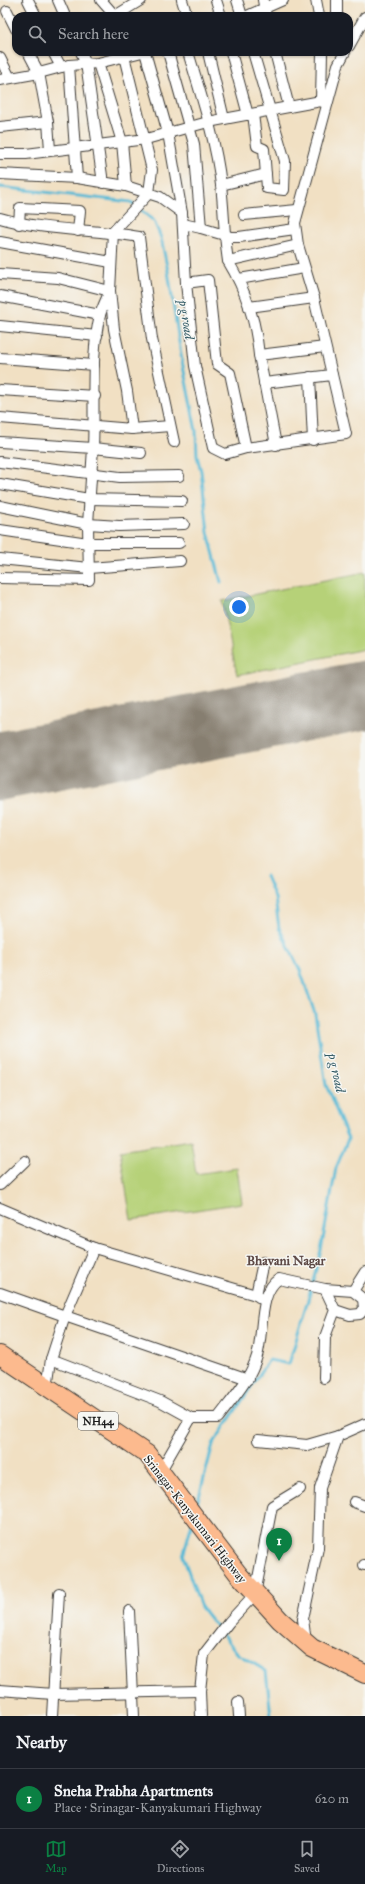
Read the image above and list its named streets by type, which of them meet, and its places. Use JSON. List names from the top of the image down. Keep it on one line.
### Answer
{"streets":{"highway":["NH44","Srinagar-Kanyakumari Highway"]},"districts":["Bhavani Nagar"],"water":["p g road"],"page":{"search":"Search here","pins":"1","heading":"Nearby","list":[{"mark":"1","name":"Sneha Prabha Apartments","note":"Place · Srinagar-Kanyakumari Highway","value":"620 m"}],"nav":["Map","Directions","Saved"]}}
